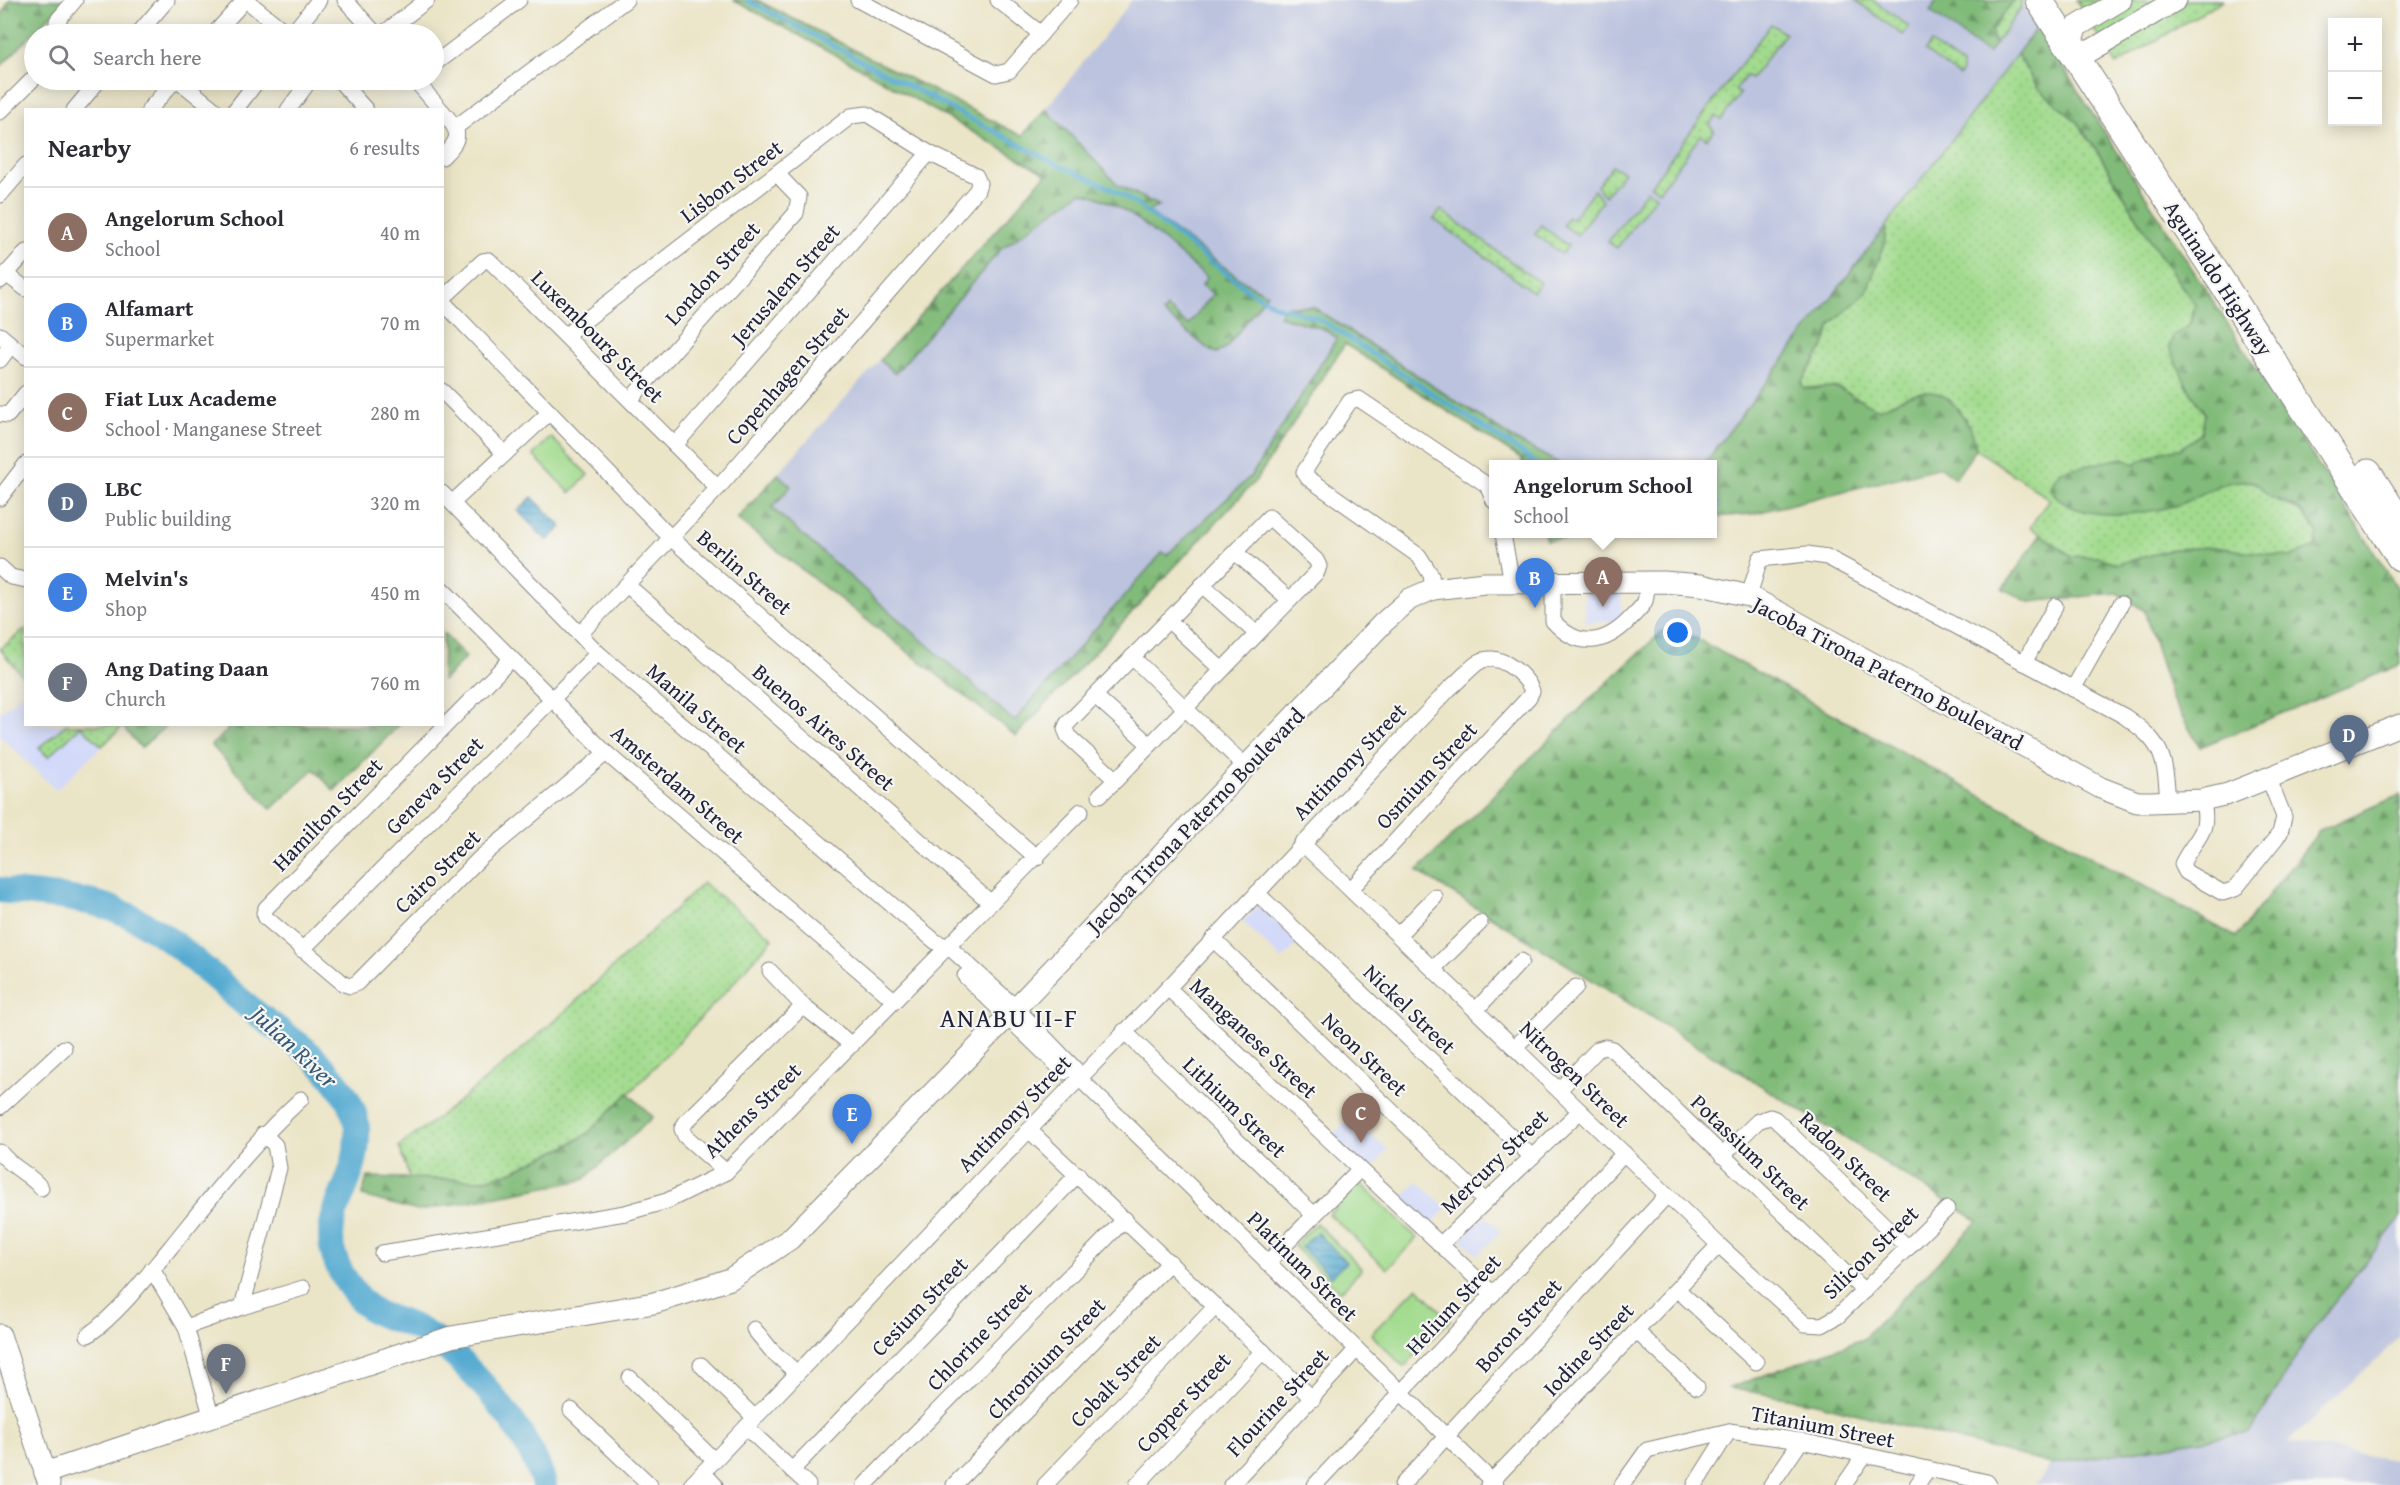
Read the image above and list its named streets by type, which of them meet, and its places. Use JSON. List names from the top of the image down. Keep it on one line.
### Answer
{"streets":{"highway":["Aguinaldo Highway"],"street":["Lisbon Street","London Street","Jerusalem Street","Luxembourg Street","Copenhagen Street","Berlin Street","Jacoba Tirona Paterno Boulevard","Manila Street","Buenos Aires Street","Antimony Street","Osmium Street","Amsterdam Street","Geneva Street","Hamilton Street","Cairo Street","Nickel Street","Manganese Street","Neon Street","Nitrogen Street","Lithium Street","Athens Street","Potassium Street","Radon Street","Mercury Street","Silicon Street","Platinum Street","Helium Street","Cesium Street","Boron Street","Chlorine Street","Iodine Street","Chromium Street","Cobalt Street","Copper Street","Flourine Street","Titanium Street"]},"crossings":[["Lisbon Street","London Street"],["Lisbon Street","Jerusalem Street"],["Lisbon Street","Luxembourg Street"],["Lisbon Street","Copenhagen Street"],["London Street","Luxembourg Street"],["Jerusalem Street","Luxembourg Street"],["Jerusalem Street","Copenhagen Street"],["Luxembourg Street","Copenhagen Street"],["Copenhagen Street","Berlin Street"],["Copenhagen Street","Manila Street"],["Copenhagen Street","Buenos Aires Street"],["Berlin Street","Athens Street"],["Jacoba Tirona Paterno Boulevard","Manila Street"],["Jacoba Tirona Paterno Boulevard","Platinum Street"],["Manila Street","Geneva Street"],["Manila Street","Athens Street"],["Manila Street","Platinum Street"],["Buenos Aires Street","Athens Street"],["Antimony Street","Osmium Street"],["Antimony Street","Nickel Street"],["Antimony Street","Manganese Street"],["Antimony Street","Neon Street"],["Antimony Street","Nitrogen Street"],["Antimony Street","Lithium Street"],["Antimony Street","Platinum Street"],["Osmium Street","Nitrogen Street"],["Amsterdam Street","Geneva Street"],["Amsterdam Street","Hamilton Street"],["Amsterdam Street","Cairo Street"],["Amsterdam Street","Athens Street"],["Geneva Street","Hamilton Street"],["Geneva Street","Cairo Street"],["Hamilton Street","Cairo Street"],["Nickel Street","Mercury Street"],["Manganese Street","Mercury Street"],["Manganese Street","Helium Street"],["Neon Street","Mercury Street"],["Nitrogen Street","Potassium Street"],["Nitrogen Street","Mercury Street"],["Nitrogen Street","Silicon Street"],["Nitrogen Street","Helium Street"],["Nitrogen Street","Boron Street"],["Nitrogen Street","Iodine Street"],["Potassium Street","Radon Street"],["Potassium Street","Silicon Street"],["Radon Street","Silicon Street"],["Platinum Street","Helium Street"],["Platinum Street","Boron Street"],["Platinum Street","Iodine Street"],["Platinum Street","Flourine Street"]],"districts":["ANABU II-F"],"water":["Julian River"],"page":{"map_buttons":["+","−"],"search":"Search here","heading":["Nearby","6 results"],"list":[{"mark":"A","name":"Angelorum School","note":"School","value":"40 m"},{"mark":"B","name":"Alfamart","note":"Supermarket","value":"70 m"},{"mark":"C","name":"Fiat Lux Academe","note":"School · Manganese Street","value":"280 m"},{"mark":"D","name":"LBC","note":"Public building","value":"320 m"},{"mark":"E","name":"Melvin's","note":"Shop","value":"450 m"},{"mark":"F","name":"Ang Dating Daan","note":"Church","value":"760 m"}],"popup":["Angelorum School","School"],"pins":["A","B","D","C","E","F"]}}
